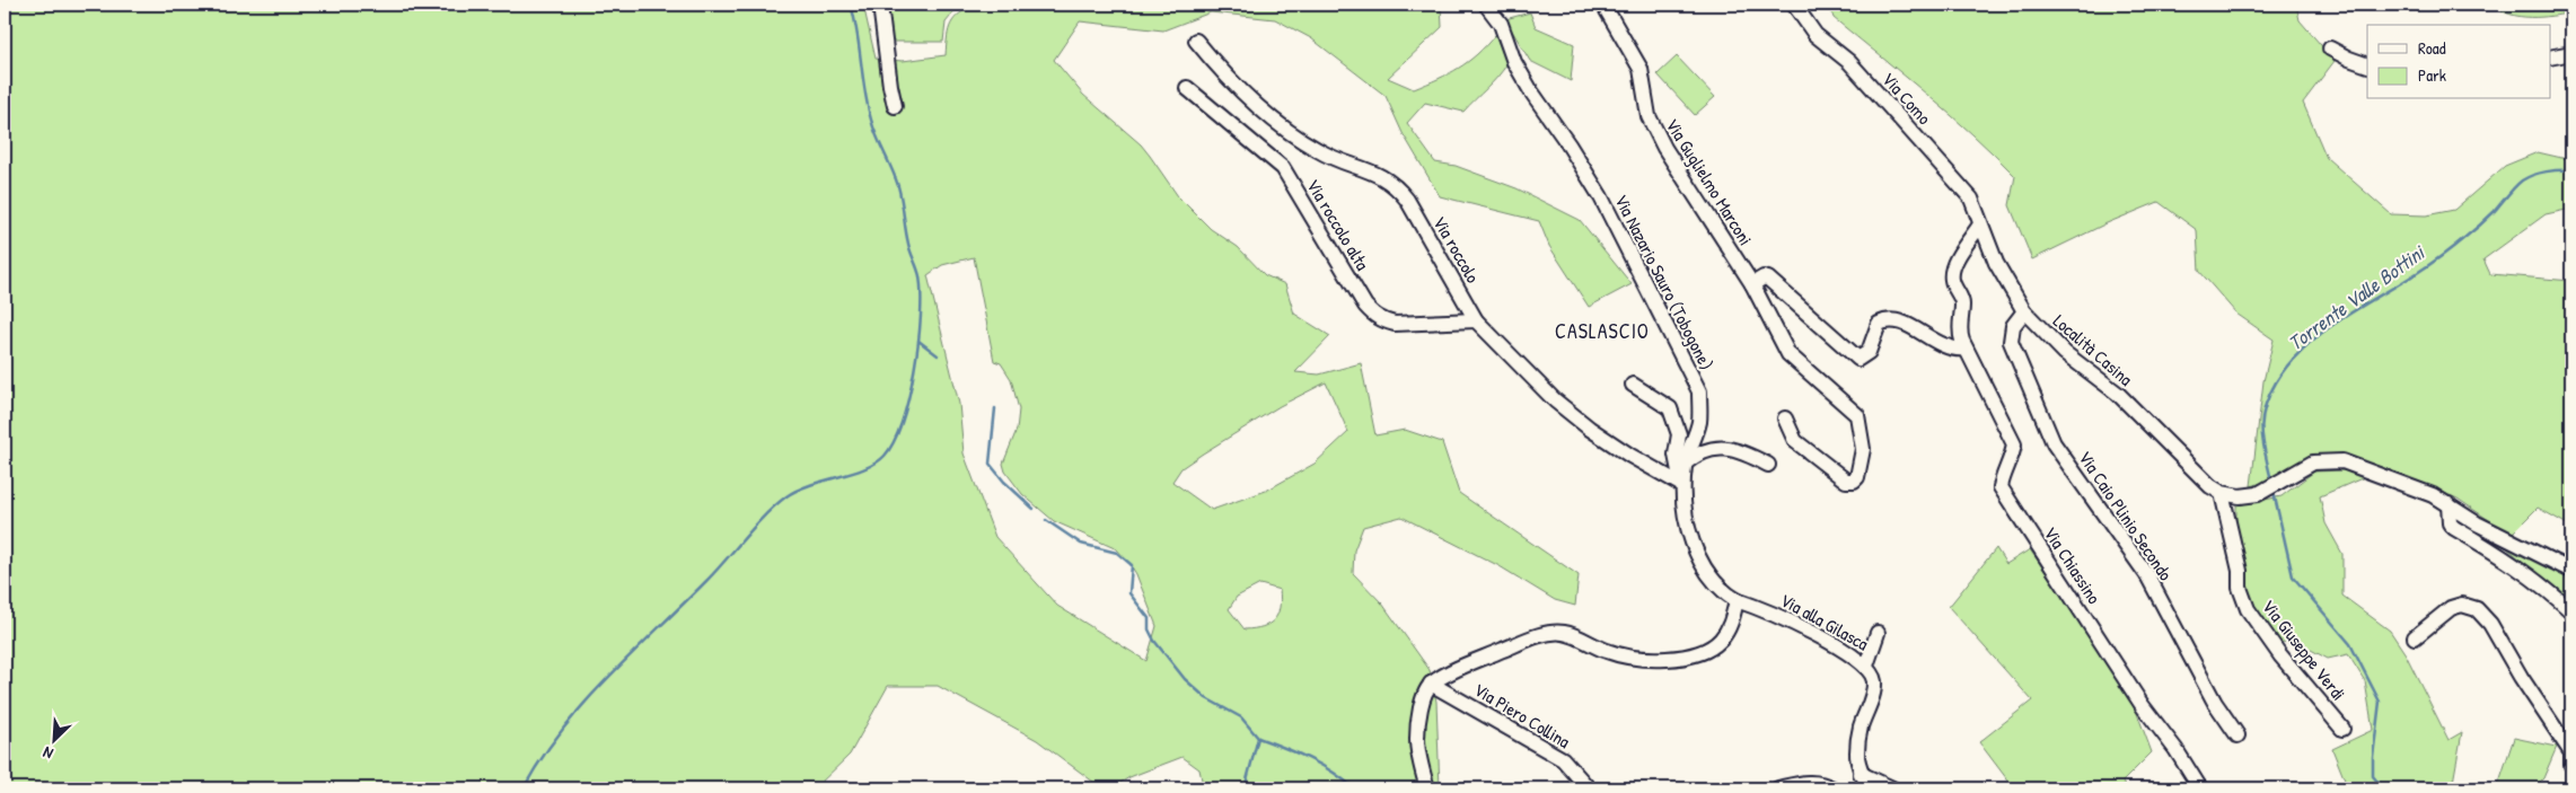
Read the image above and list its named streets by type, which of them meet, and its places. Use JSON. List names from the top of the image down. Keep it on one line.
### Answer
{"streets":{"street":["Via Como","Via Guglielmo Marconi","Via roccolo alta","Via roccolo","Via Nazario Sauro (Tobogone)","Località Casina","Via Caio Plinio Secondo","Via Chiassino","Via alla Gilasca","Via Giuseppe Verdi","Via Piero Collina"]},"crossings":[["Via Como","Località Casina"],["Via roccolo alta","Via roccolo"],["Via roccolo","Via Nazario Sauro (Tobogone)"],["Via Nazario Sauro (Tobogone)","Via alla Gilasca"],["Località Casina","Via Caio Plinio Secondo"],["Località Casina","Via Giuseppe Verdi"]],"districts":["CASLASCIO"],"water":["Torrente Valle Bottini"],"legend":["Road","Park"],"north":"bottom left"}
